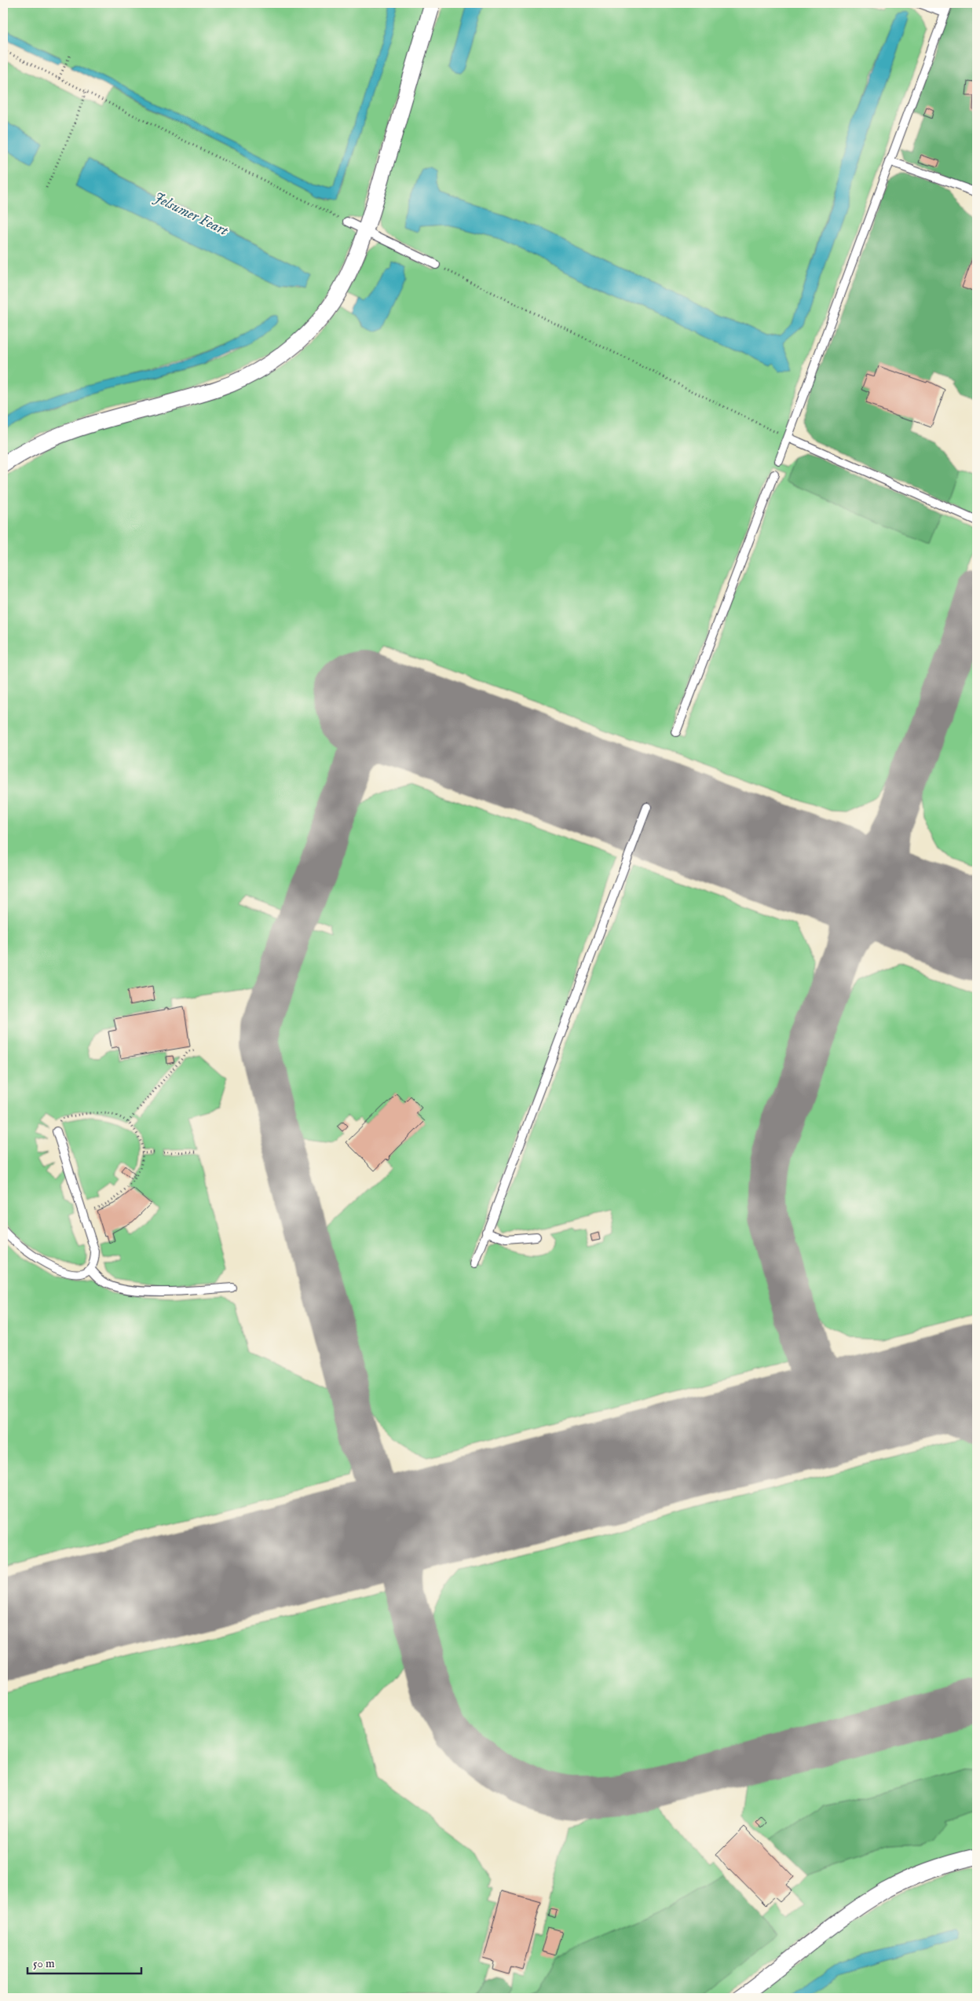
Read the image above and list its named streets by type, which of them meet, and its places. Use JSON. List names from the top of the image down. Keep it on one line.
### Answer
{"water":["Jelsumer Feart"],"scale_bar":"50 m"}
